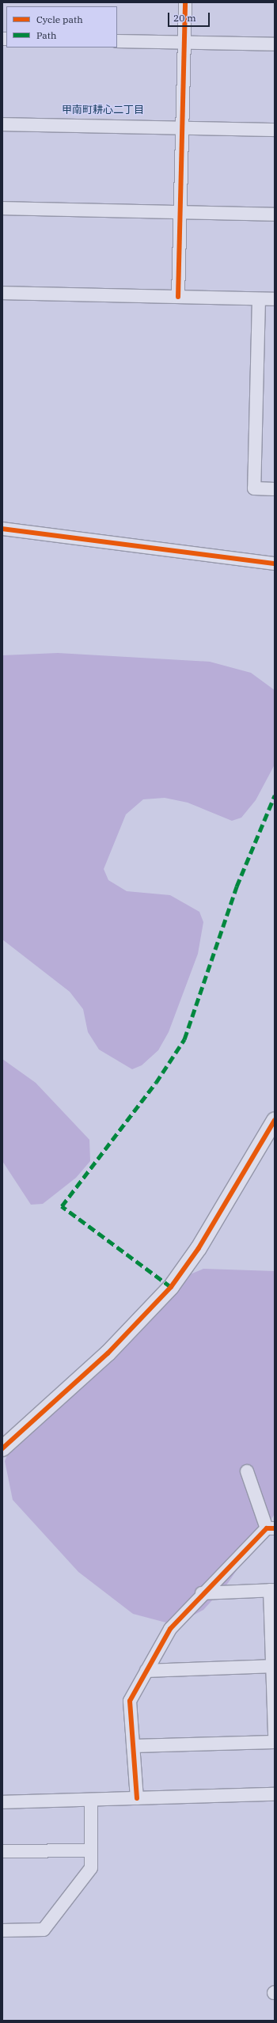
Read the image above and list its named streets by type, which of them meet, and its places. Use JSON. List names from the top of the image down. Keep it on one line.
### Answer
{"districts":["甲南町耕心二丁目"],"legend":["Cycle path","Path"],"scale_bar":"20 m"}
